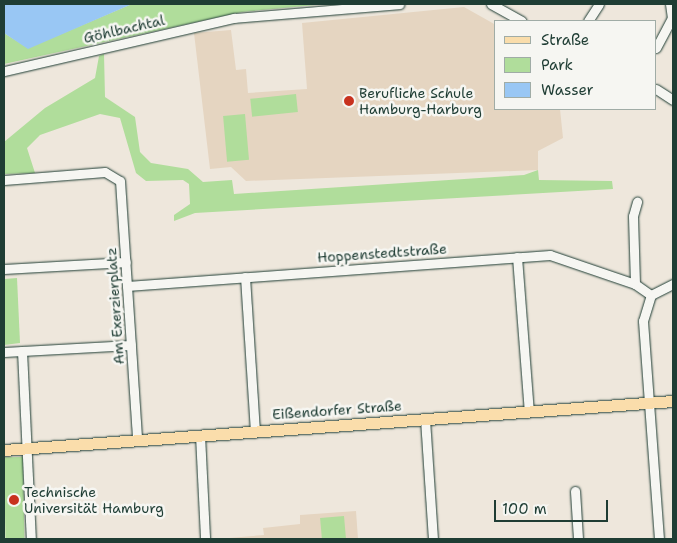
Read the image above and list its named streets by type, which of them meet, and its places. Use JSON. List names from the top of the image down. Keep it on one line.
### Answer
{"streets":{"main road":["Eißendorfer Straße"],"street":["Göhlbachtal","Hoppenstedtstraße","Am Exerzierplatz"]},"crossings":[["Hoppenstedtstraße","Am Exerzierplatz"],["Am Exerzierplatz","Eißendorfer Straße"]],"places":["Berufliche Schule Hamburg-Harburg","Technische Universität Hamburg"],"legend":["Straße","Park","Wasser"],"scale_bar":"100 m"}
